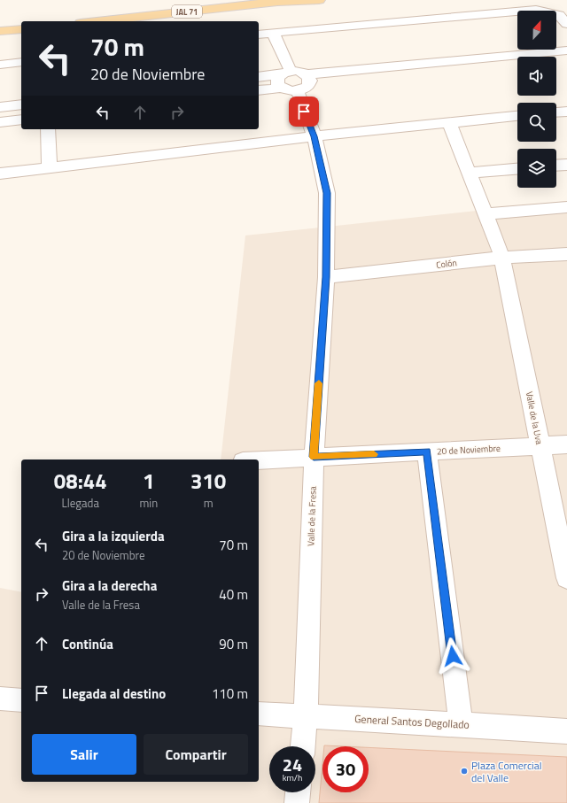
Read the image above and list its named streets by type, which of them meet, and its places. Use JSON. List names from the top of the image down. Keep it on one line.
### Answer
{"streets":{"main road":["JAL 71"],"street":["Colón","Valle de la Uva","20 de Noviembre","Valle de la Fresa","General Santos Degollado"]},"crossings":[["Colón","Valle de la Uva"],["Colón","Valle de la Fresa"],["Valle de la Uva","20 de Noviembre"],["20 de Noviembre","Valle de la Fresa"],["Valle de la Fresa","General Santos Degollado"]],"places":["Plaza Comercial del Valle"],"north":"top","page":{"turn":["70 m","20 de Noviembre"],"eta":["08:44","Llegada","1","min","310","m"],"list":[{"name":"Gira a la izquierda","note":"20 de Noviembre","value":"70 m"},{"name":"Gira a la derecha","note":"Valle de la Fresa","value":"40 m"},{"name":"Continúa","value":"90 m"},{"name":"Llegada al destino","value":"110 m"}],"buttons":["Salir","Compartir"],"speed":"24 km/h","limit":"30"}}
